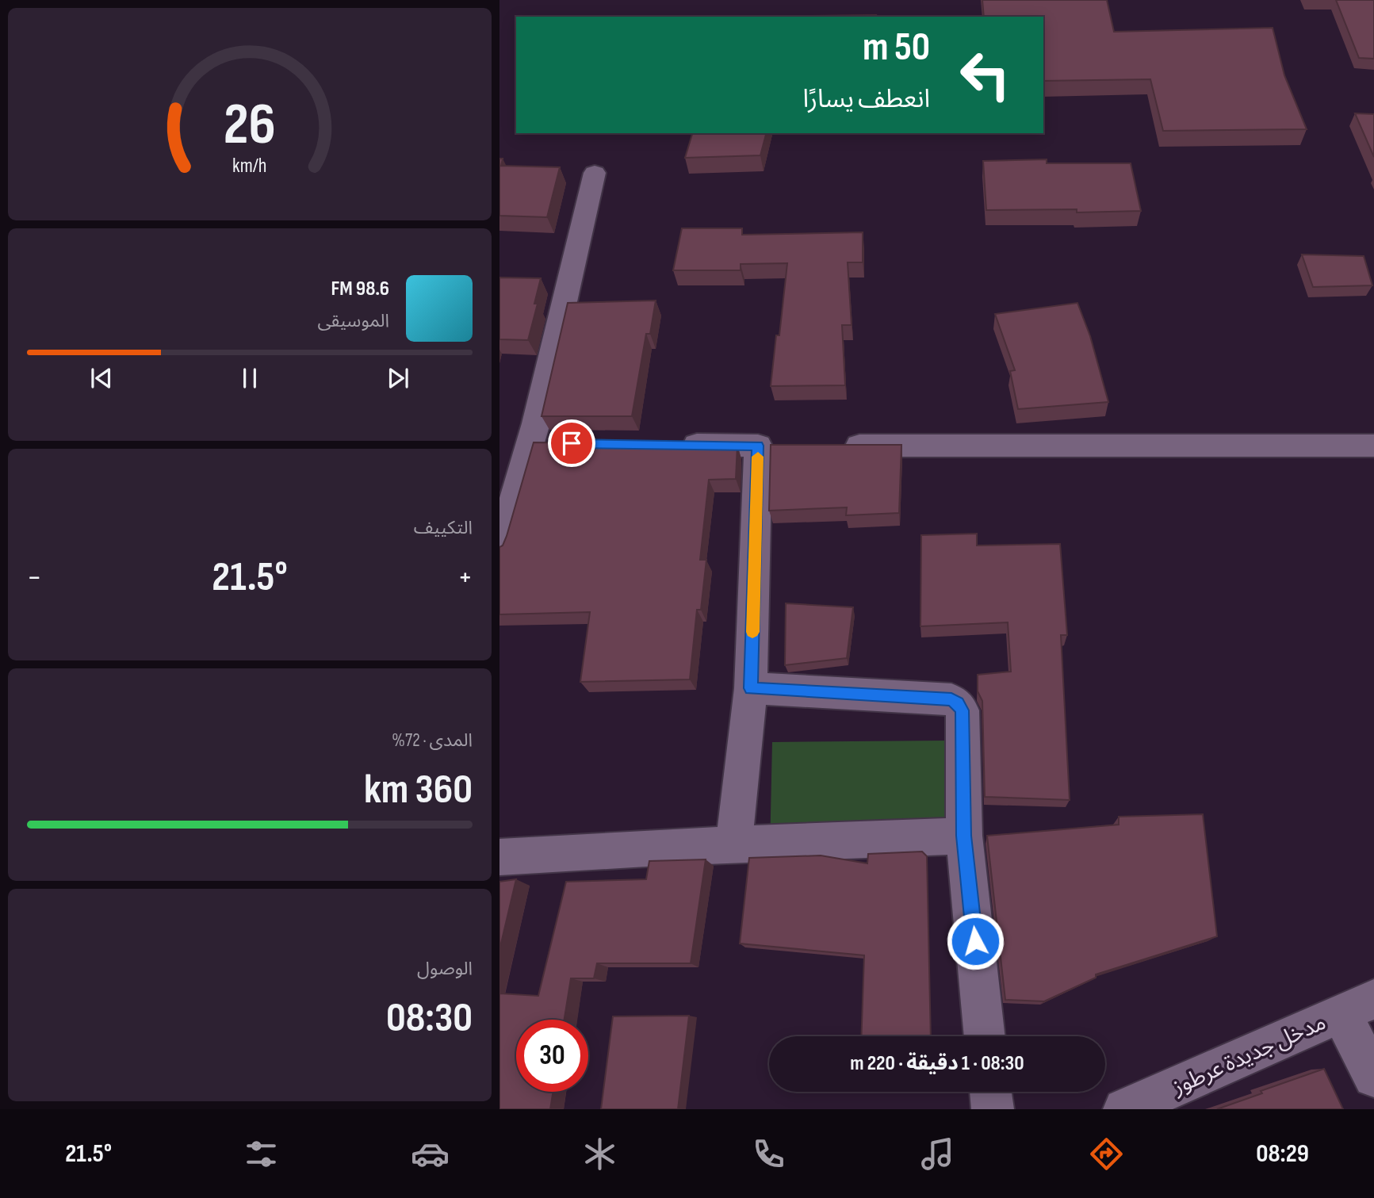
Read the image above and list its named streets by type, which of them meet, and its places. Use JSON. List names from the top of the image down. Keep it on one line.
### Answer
{"streets":{"street":["مدخل جديدة عرطوز"]},"page":{"turn":["50 m","انعطف يسارًا"],"song":["98.6 FM","الموسيقى"],"tile":["التكييف",["المدى · 72%","360 km"],["الوصول","08:30"]],"heat":["−","21.5°","+"],"limit":"30","trip":"08:30 · 1 دقيقة · 220 m","tabs":["08:29","21.5°"],"gauge":["26","km/h"]}}
